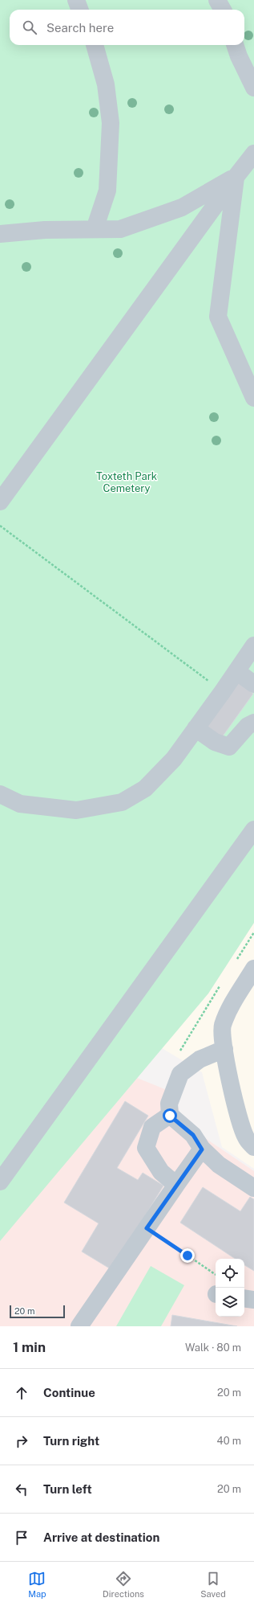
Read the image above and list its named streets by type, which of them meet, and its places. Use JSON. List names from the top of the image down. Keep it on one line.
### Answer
{"parks":["Toxteth Park Cemetery"],"scale_bar":"20 m","page":{"search":"Search here","scale":"20 m","heading":["1 min","Walk · 80 m"],"list":[["Continue","20 m"],["Turn right","40 m"],["Turn left","20 m"],"Arrive at destination"],"nav":["Map","Directions","Saved"]}}
